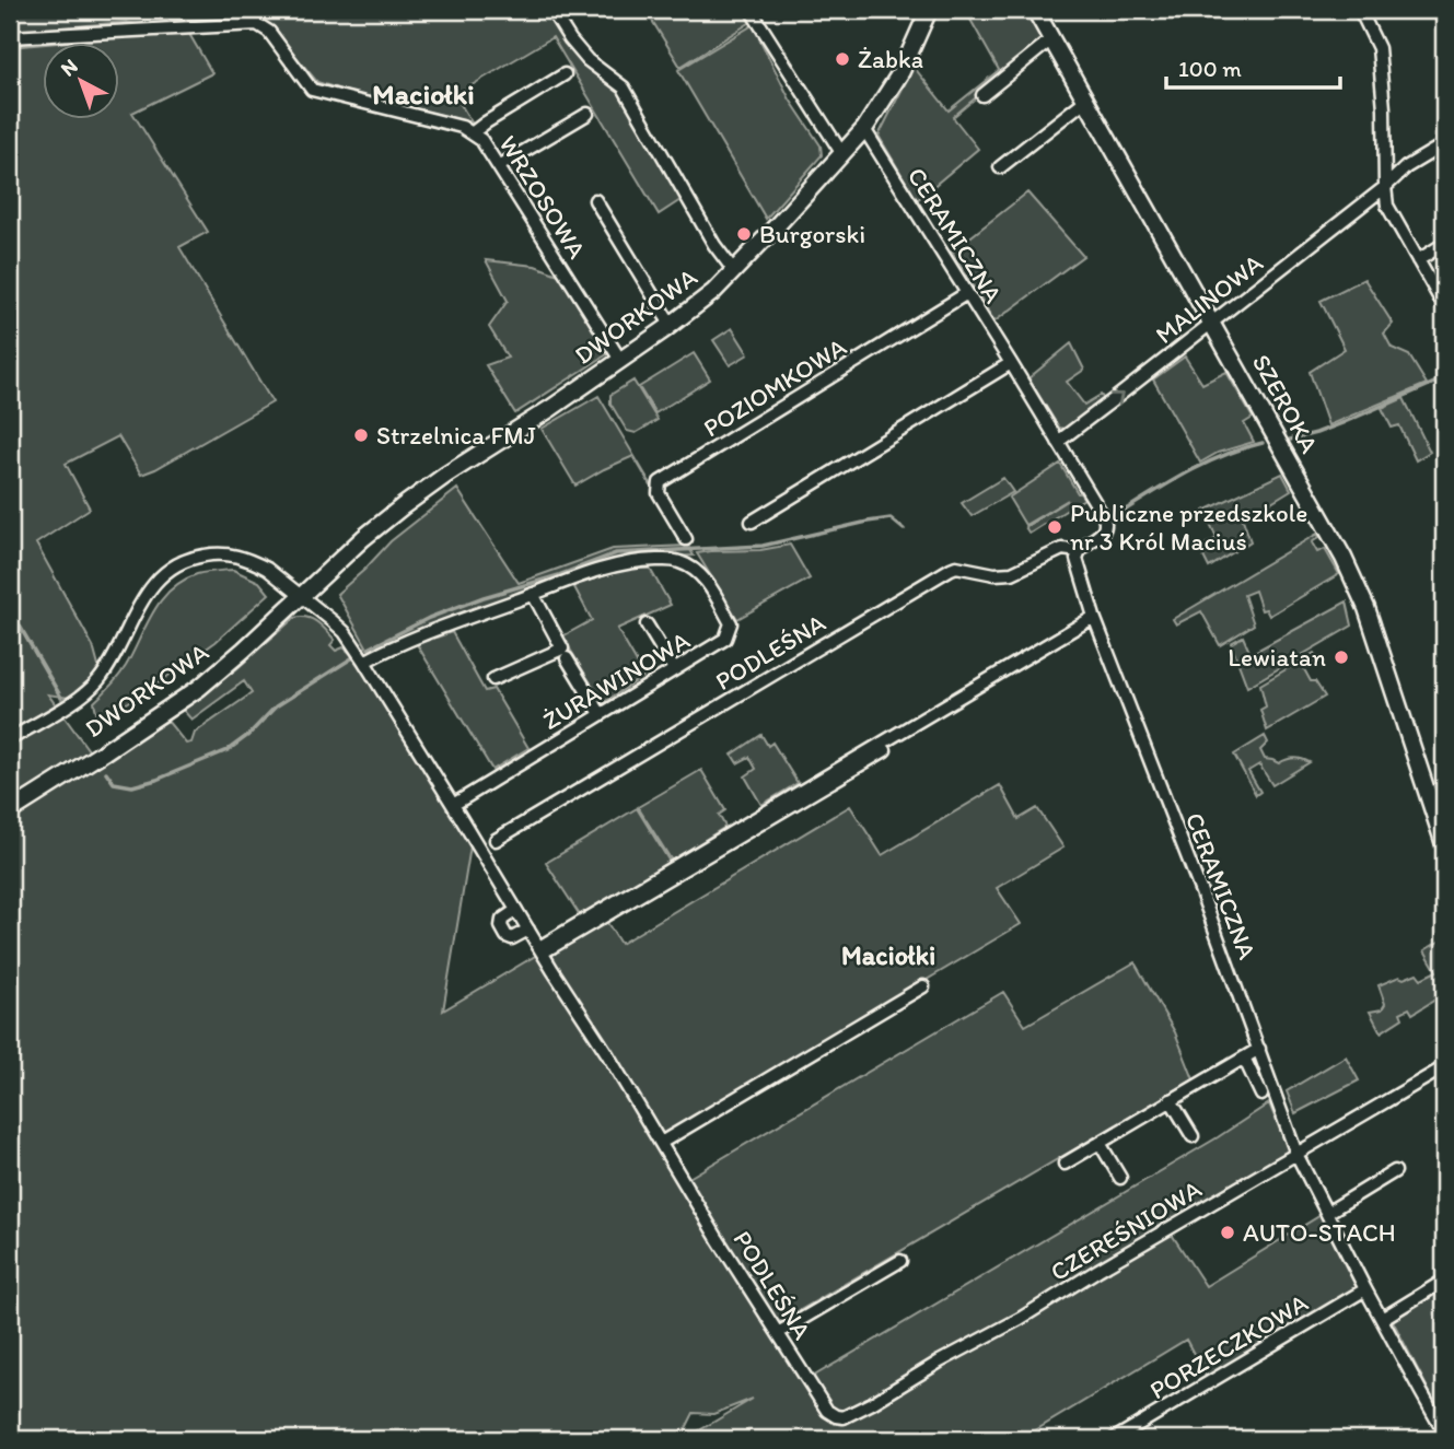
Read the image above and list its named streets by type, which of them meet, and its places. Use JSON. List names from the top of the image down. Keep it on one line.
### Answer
{"streets":{"street":["WRZOSOWA","CERAMICZNA","MALINOWA","DWORKOWA","POZIOMKOWA","SZEROKA","PODLEŚNA","ŻURAWINOWA","CZEREŚNIOWA","PORZECZKOWA"]},"crossings":[["WRZOSOWA","DWORKOWA"],["CERAMICZNA","MALINOWA"],["CERAMICZNA","DWORKOWA"],["CERAMICZNA","POZIOMKOWA"],["CERAMICZNA","PODLEŚNA"],["CERAMICZNA","CZEREŚNIOWA"],["CERAMICZNA","PORZECZKOWA"],["MALINOWA","SZEROKA"],["DWORKOWA","PODLEŚNA"],["PODLEŚNA","ŻURAWINOWA"],["PODLEŚNA","CZEREŚNIOWA"]],"one_way":["MALINOWA"],"districts":["Maciołki","Maciołki"],"places":["Żabka","Burgorski","Strzelnica FMJ","Publiczne przedszkole nr 3 Król Maciuś","Lewiatan","AUTO-STACH"],"scale_bar":"100 m","north":"top left"}
